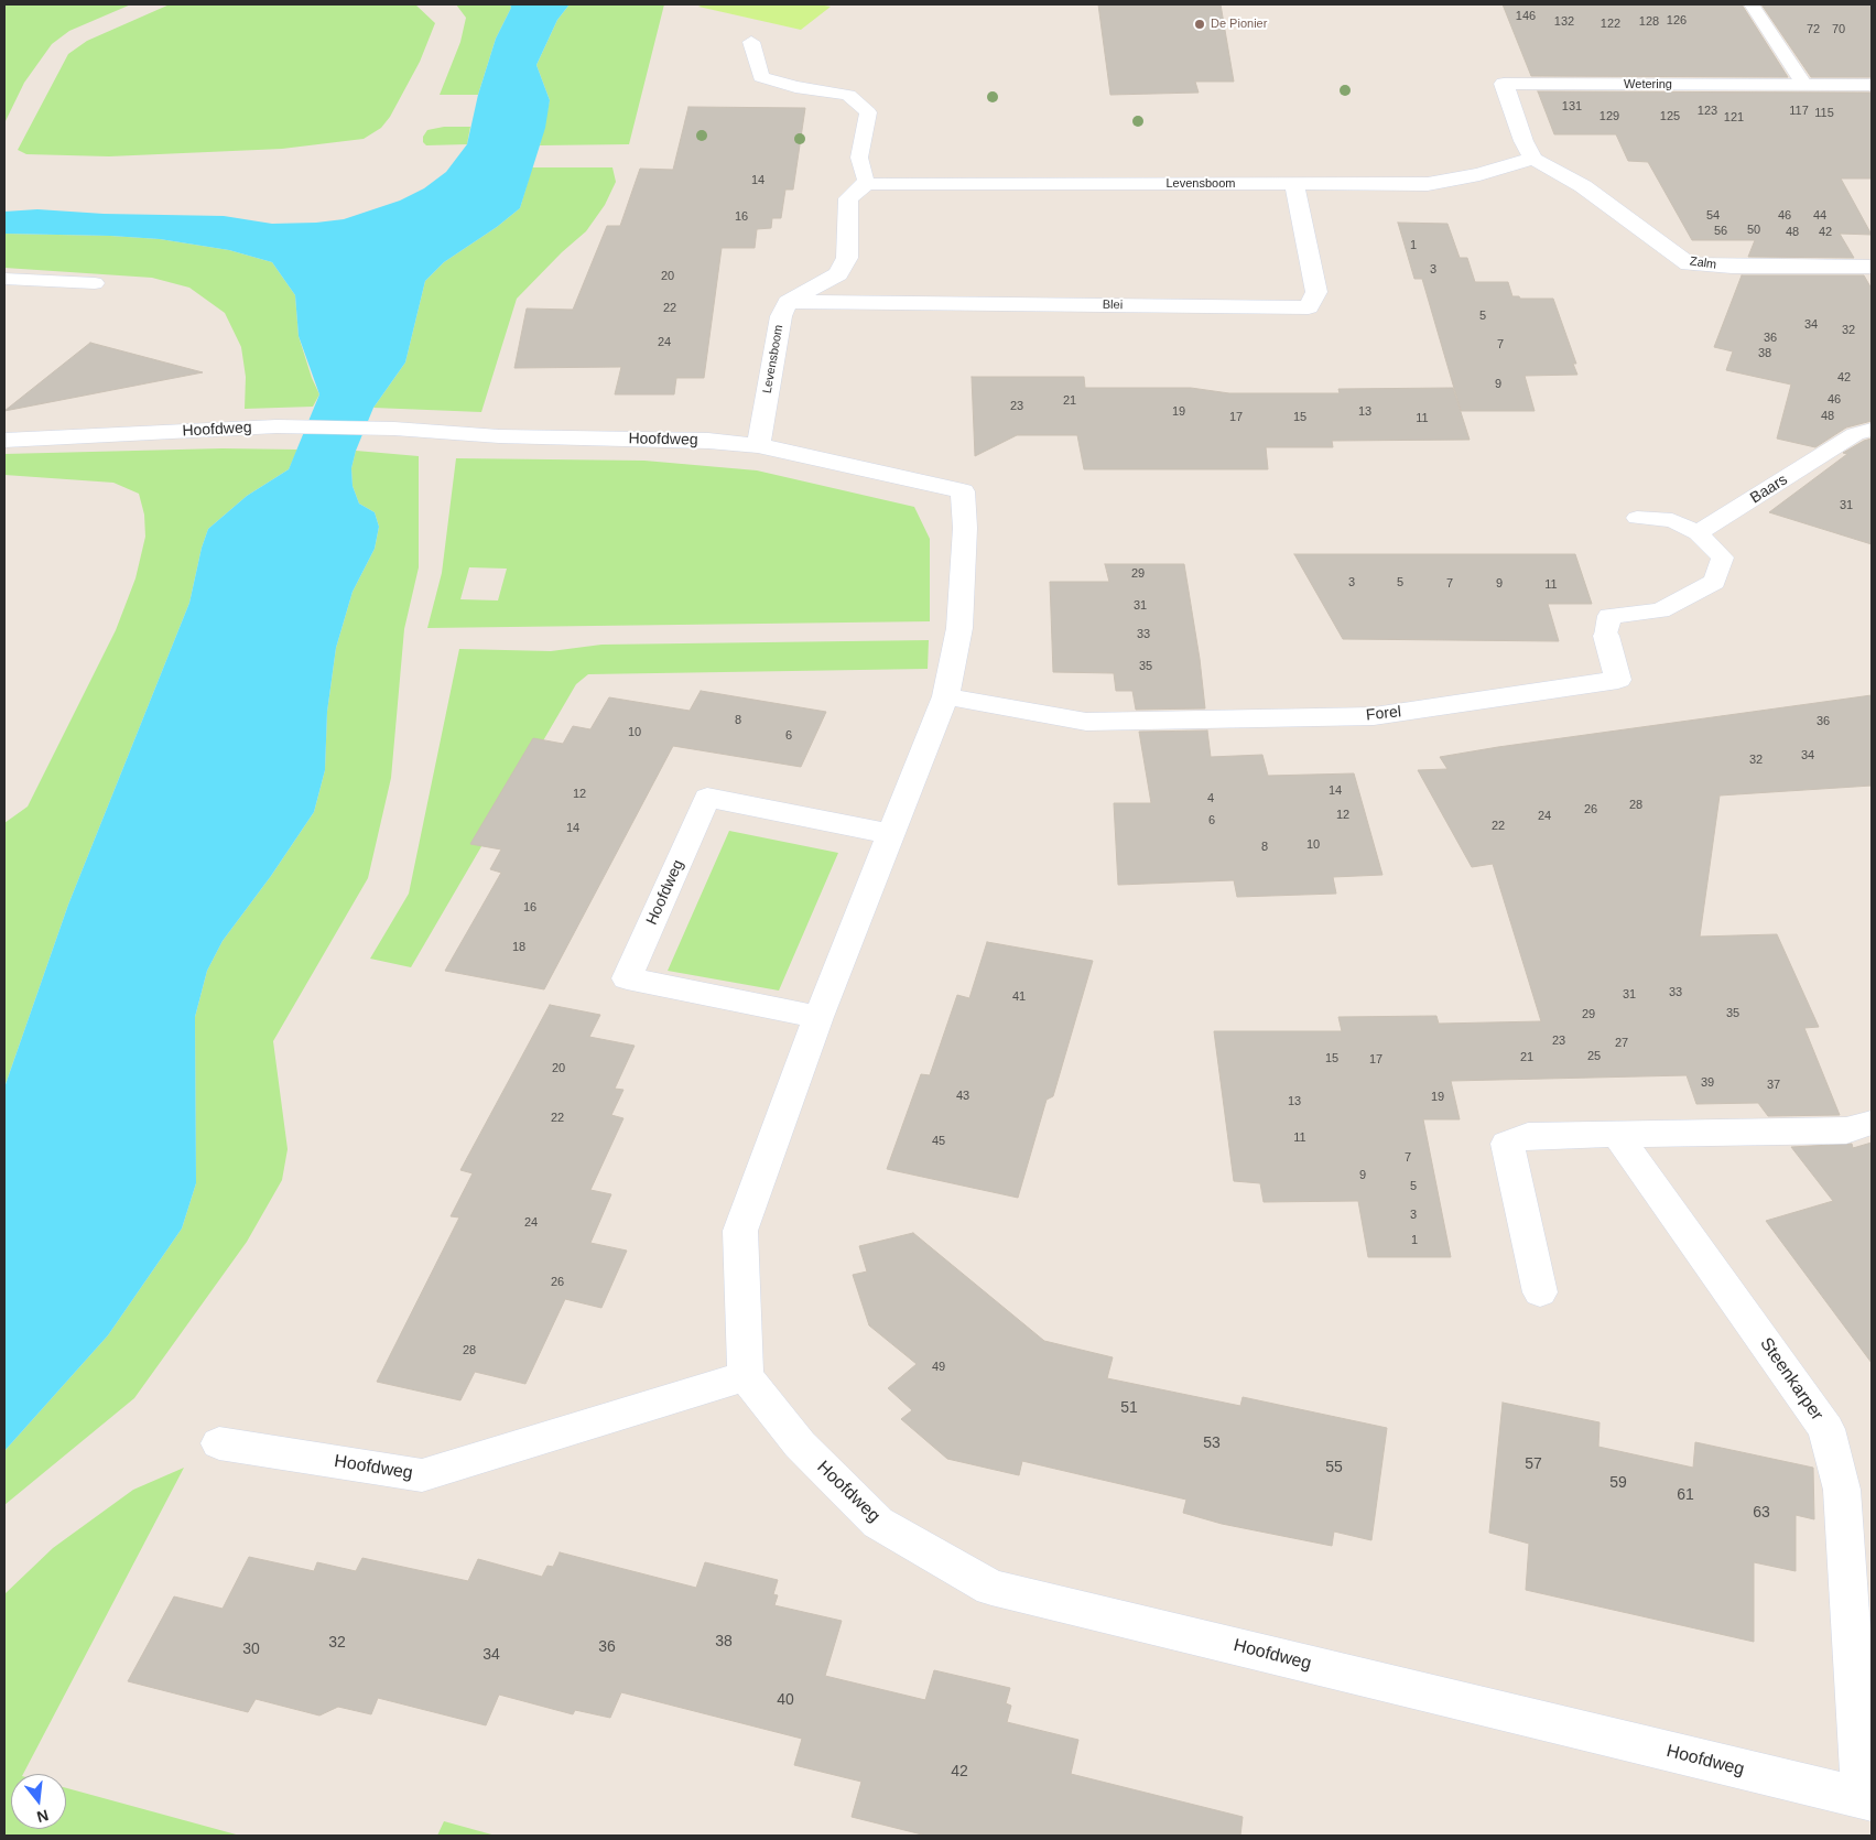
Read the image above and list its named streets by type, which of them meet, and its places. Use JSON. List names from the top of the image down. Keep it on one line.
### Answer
{"streets":{"street":["Wetering","Levensboom","Zalm","Blei","Hoofdweg","Forel","Steenkarper"],"lane":["Baars"]},"crossings":[["Wetering","Levensboom"],["Wetering","Zalm"],["Levensboom","Zalm"],["Levensboom","Blei"],["Levensboom","Hoofdweg"],["Hoofdweg","Forel"],["Hoofdweg","Steenkarper"],["Baars","Forel"]],"places":["De Pionier"],"house_numbers":["146","126","132","128","122","72","70","131","123","117","115","129","125","121","14","54","46","44","16","50","56","48","42","1","3","20","22","5","34","32","36","24","7","38","42","9","46","21","23","19","13","48","17","15","11","31","29","3","5","7","9","11","31","33","35","8","36","10","6","34","32","14","12","4","28","26","12","24","6","22","14","10","8","16","18","33","31","41","35","29","23","27","25","21","15","17","20","39","37","43","19","13","22","11","45","7","9","5","3","24","1","26","28","49","51","53","57","55","59","61","63","38","32","36","30","34","40","42"],"north":"bottom"}
